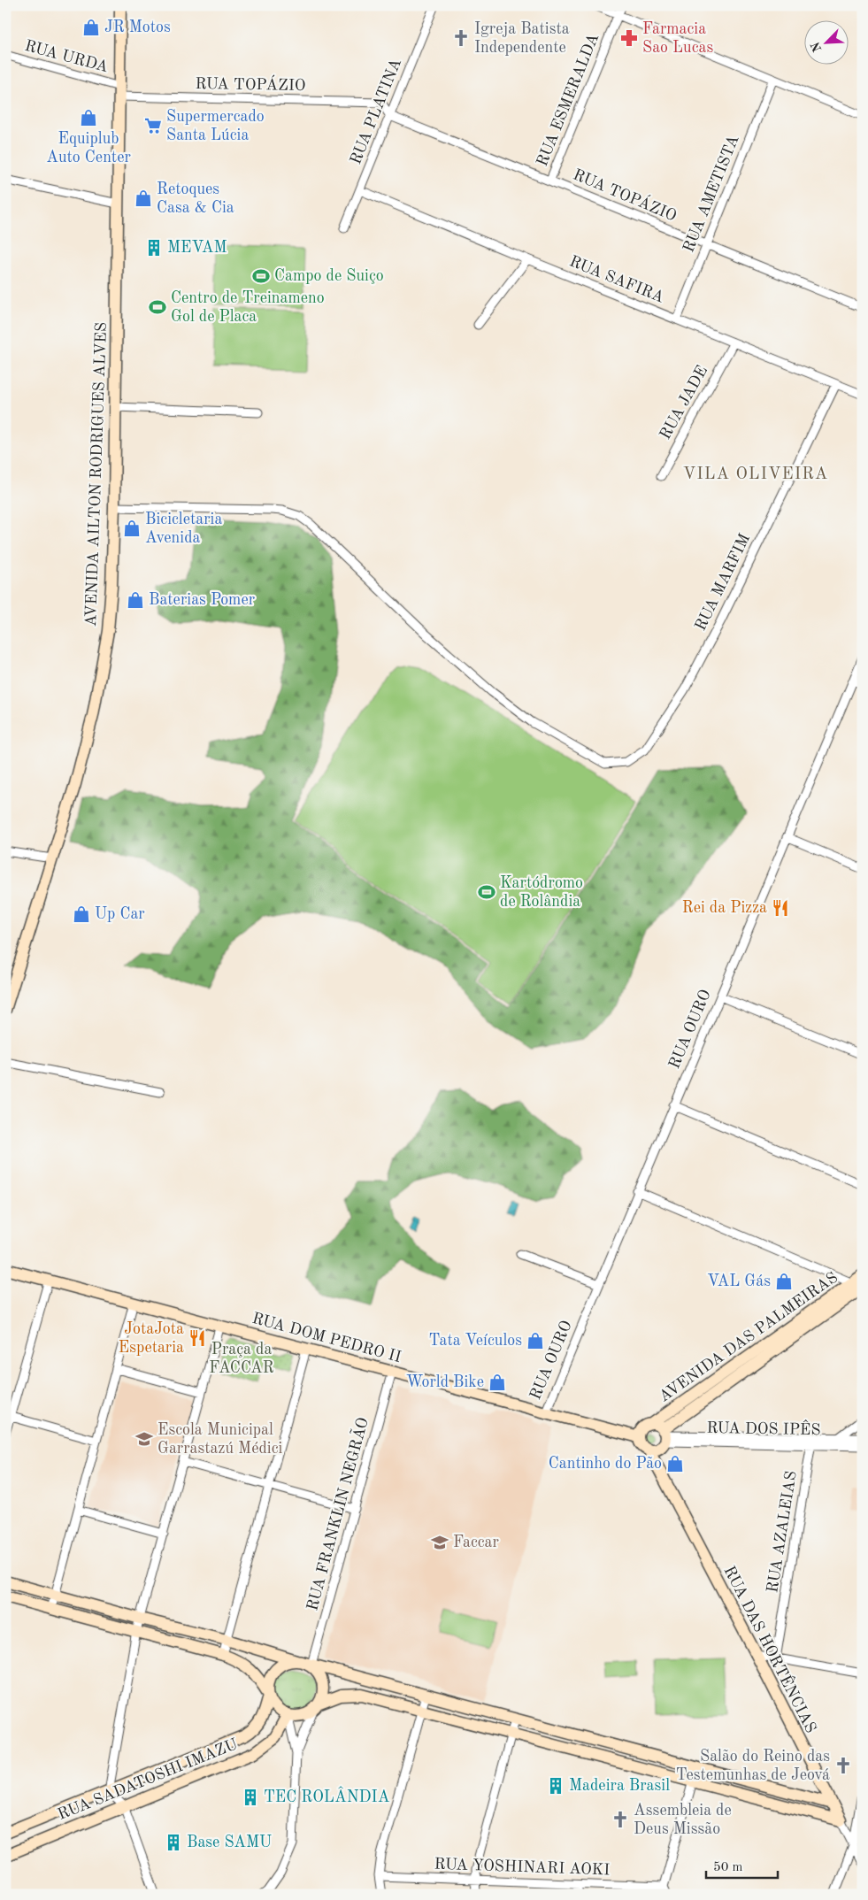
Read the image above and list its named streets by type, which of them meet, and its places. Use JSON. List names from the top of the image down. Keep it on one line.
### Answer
{"streets":{"street":["RUA URDA","RUA TOPÁZIO","RUA ESMERALDA","RUA PLATINA","RUA AMETISTA","RUA SAFIRA","RUA JADE","AVENIDA AILTON RODRIGUES ALVES","RUA MARFIM","RUA OURO","AVENIDA DAS PALMEIRAS","RUA DOM PEDRO II","RUA DOS IPÊS","RUA FRANKLIN NEGRÃO","RUA AZALEIAS","RUA DAS HORTÊNCIAS","RUA SADATOSHI IMAZU","RUA YOSHINARI AOKI"]},"crossings":[["RUA URDA","RUA TOPÁZIO"],["RUA URDA","AVENIDA AILTON RODRIGUES ALVES"],["RUA TOPÁZIO","RUA ESMERALDA"],["RUA TOPÁZIO","RUA PLATINA"],["RUA TOPÁZIO","RUA AMETISTA"],["RUA TOPÁZIO","AVENIDA AILTON RODRIGUES ALVES"],["RUA PLATINA","RUA SAFIRA"],["RUA AMETISTA","RUA SAFIRA"],["RUA SAFIRA","RUA JADE"],["RUA SAFIRA","RUA MARFIM"],["AVENIDA AILTON RODRIGUES ALVES","RUA MARFIM"],["RUA OURO","RUA DOM PEDRO II"],["AVENIDA DAS PALMEIRAS","RUA DOM PEDRO II"],["AVENIDA DAS PALMEIRAS","RUA DOS IPÊS"],["AVENIDA DAS PALMEIRAS","RUA DAS HORTÊNCIAS"],["RUA DOM PEDRO II","RUA DOS IPÊS"],["RUA DOM PEDRO II","RUA FRANKLIN NEGRÃO"],["RUA DOM PEDRO II","RUA DAS HORTÊNCIAS"],["RUA DOS IPÊS","RUA AZALEIAS"],["RUA DOS IPÊS","RUA DAS HORTÊNCIAS"],["RUA FRANKLIN NEGRÃO","RUA SADATOSHI IMAZU"]],"districts":["VILA OLIVEIRA"],"parks":["Praça da FACCAR"],"places":{"shop":["JR Motos","Equiplub Auto Center","Retoques Casa & Cia","Bicicletaria Avenida","Baterias Pomer","Up Car","VAL Gás","Tata Veículos","World Bike","Cantinho do Pão"],"church":["Igreja Batista Independente","Salão do Reino das Testemunhas de Jeová","Assembleia de Deus Missão"],"pharmacy":["Farmacia Sao Lucas"],"supermarket":["Supermercado Santa Lúcia"],"building":["MEVAM","Madeira Brasil","TEC ROLÂNDIA","Base SAMU"],"sports":["Campo de Suiço","Centro de Treinameno Gol de Placa","Kartódromo de Rolândia"],"restaurant":["Rei da Pizza","JotaJota Espetaria"],"school or university":["Escola Municipal Garrastazú Médici","Faccar"]},"scale_bar":"50 m","north":"bottom left"}
